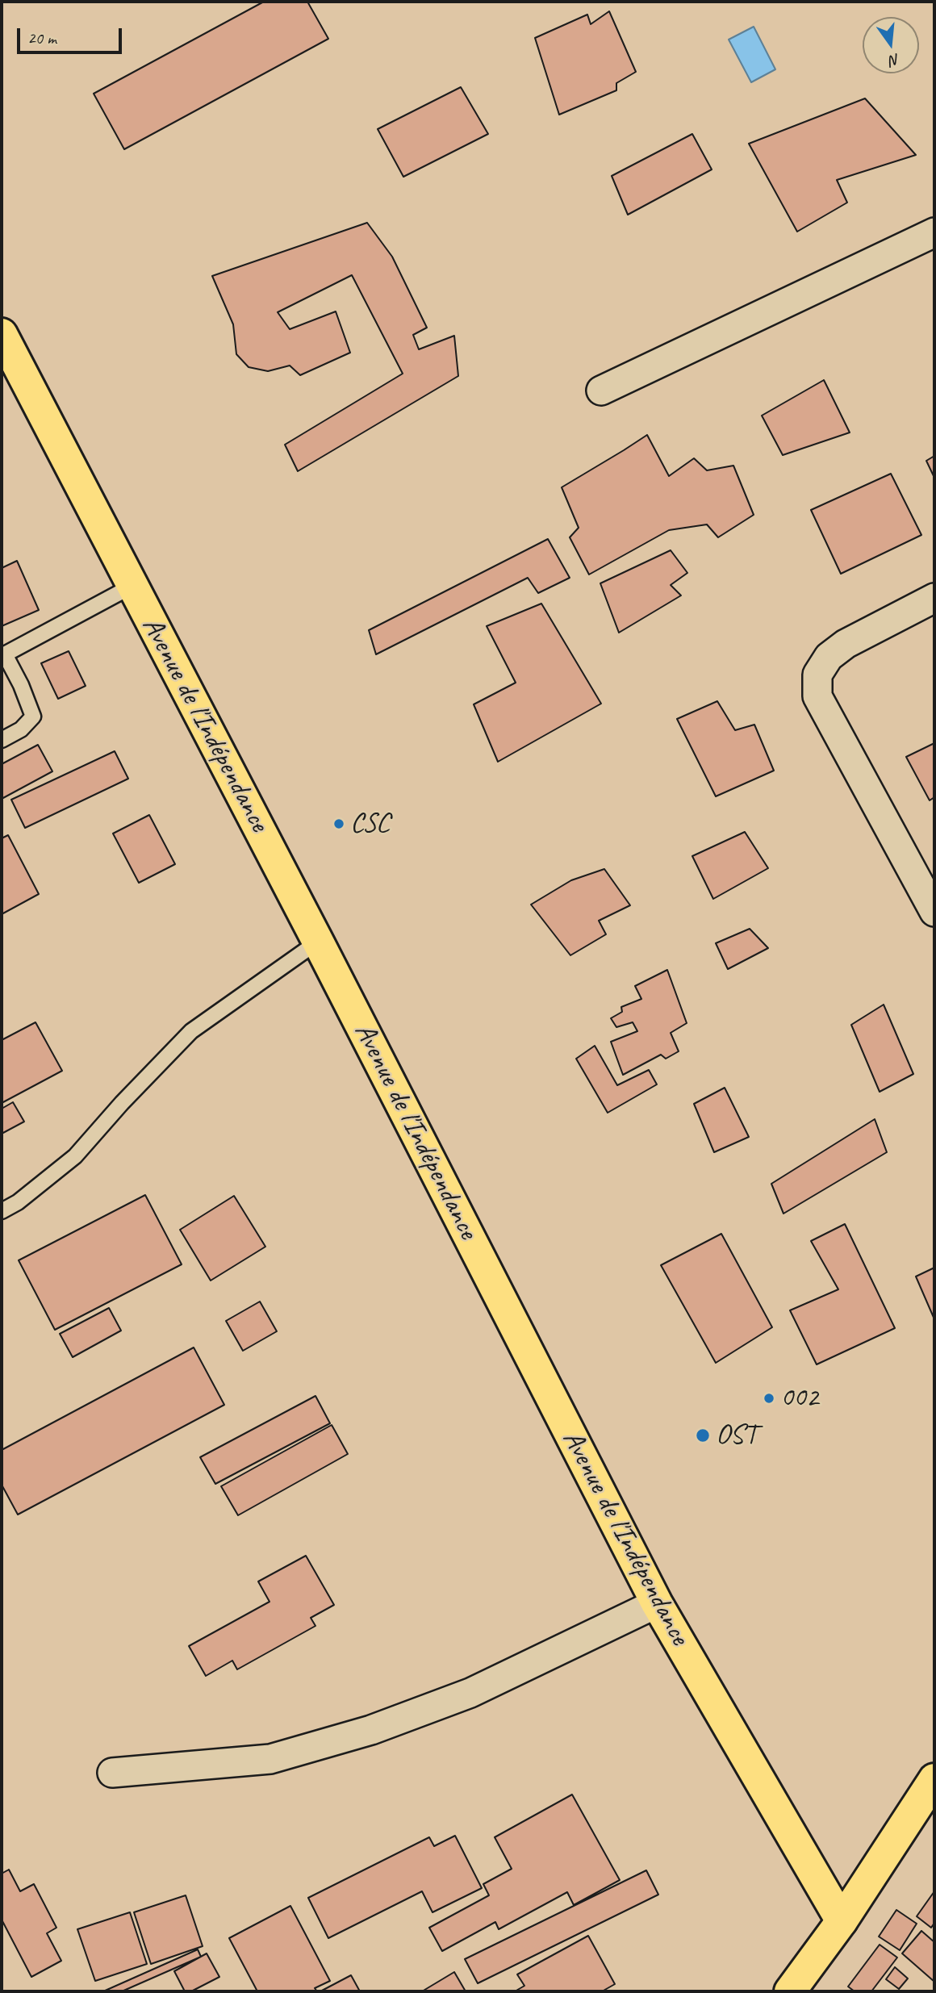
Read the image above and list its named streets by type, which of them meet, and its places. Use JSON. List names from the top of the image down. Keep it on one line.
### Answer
{"streets":{"main road":["Avenue de l'Indépendance"]},"places":["CSC","002","OST"],"scale_bar":"20 m","north":"bottom"}
